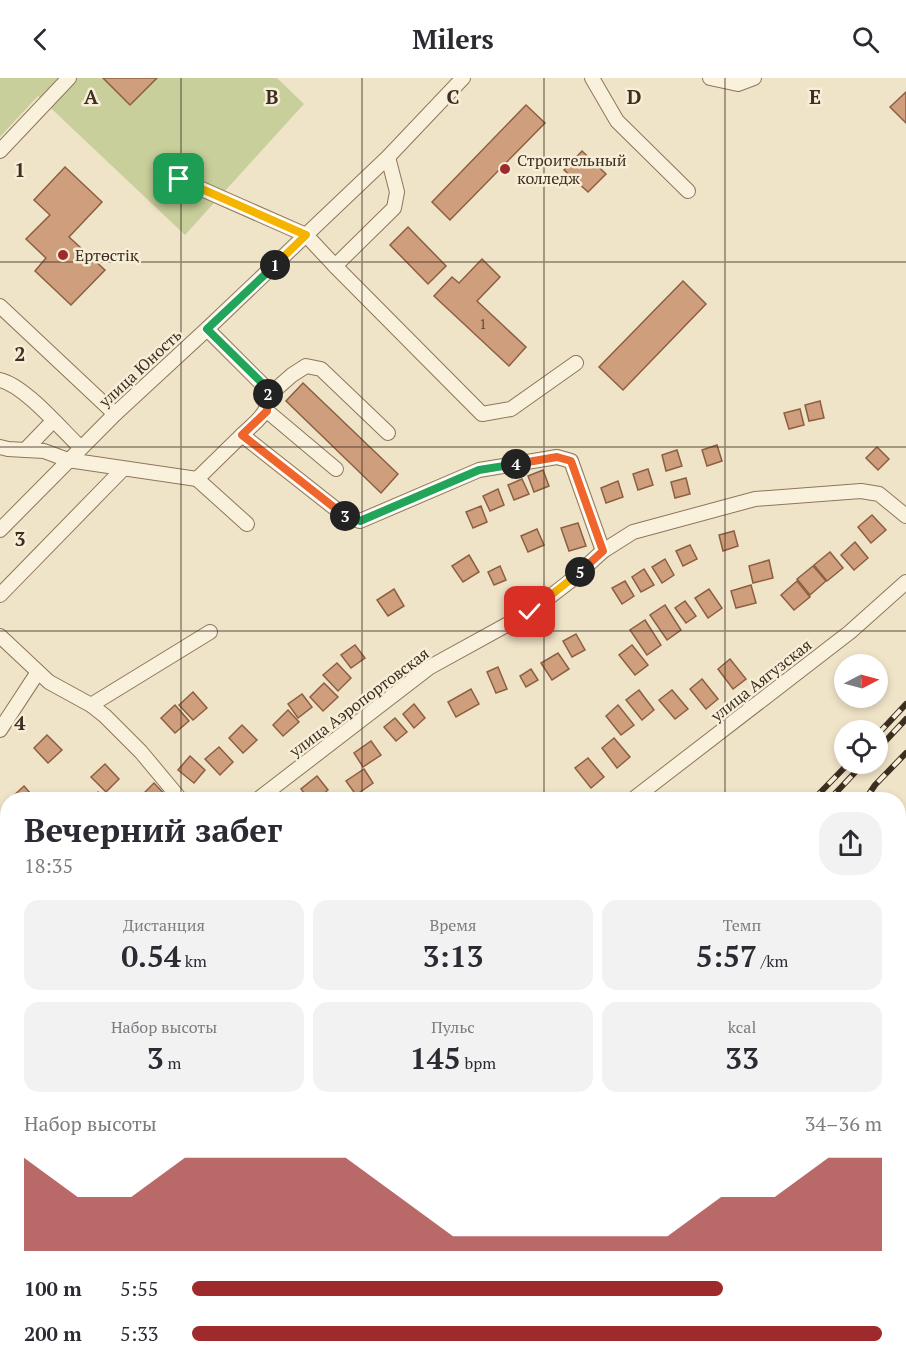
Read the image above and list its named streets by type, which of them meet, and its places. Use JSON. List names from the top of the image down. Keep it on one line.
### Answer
{"streets":{"street":["улица Юность","улица Аягузская","улица Аэропортовская"]},"places":["Строительный колледж","Ертөстіқ"],"house_numbers":["1"],"north":"right","page":{"header":"Milers","pins":["1","2","4","3","5"],"heading":["Вечерний забег","18:35"],"stats":[["Дистанция","0.54 km"],["Время","3:13"],["Темп","5:57 /km"],["Набор высоты","3 m"],["Пульс","145 bpm"],["kcal","33"]],"chart":["Набор высоты","34–36 m"],"list":[{"name":"100 m","note":"5:55"},{"name":"200 m","note":"5:33"}]},"grid":{"columns":["A","B","C","D","E"],"rows":["1","2","3","4"]}}
